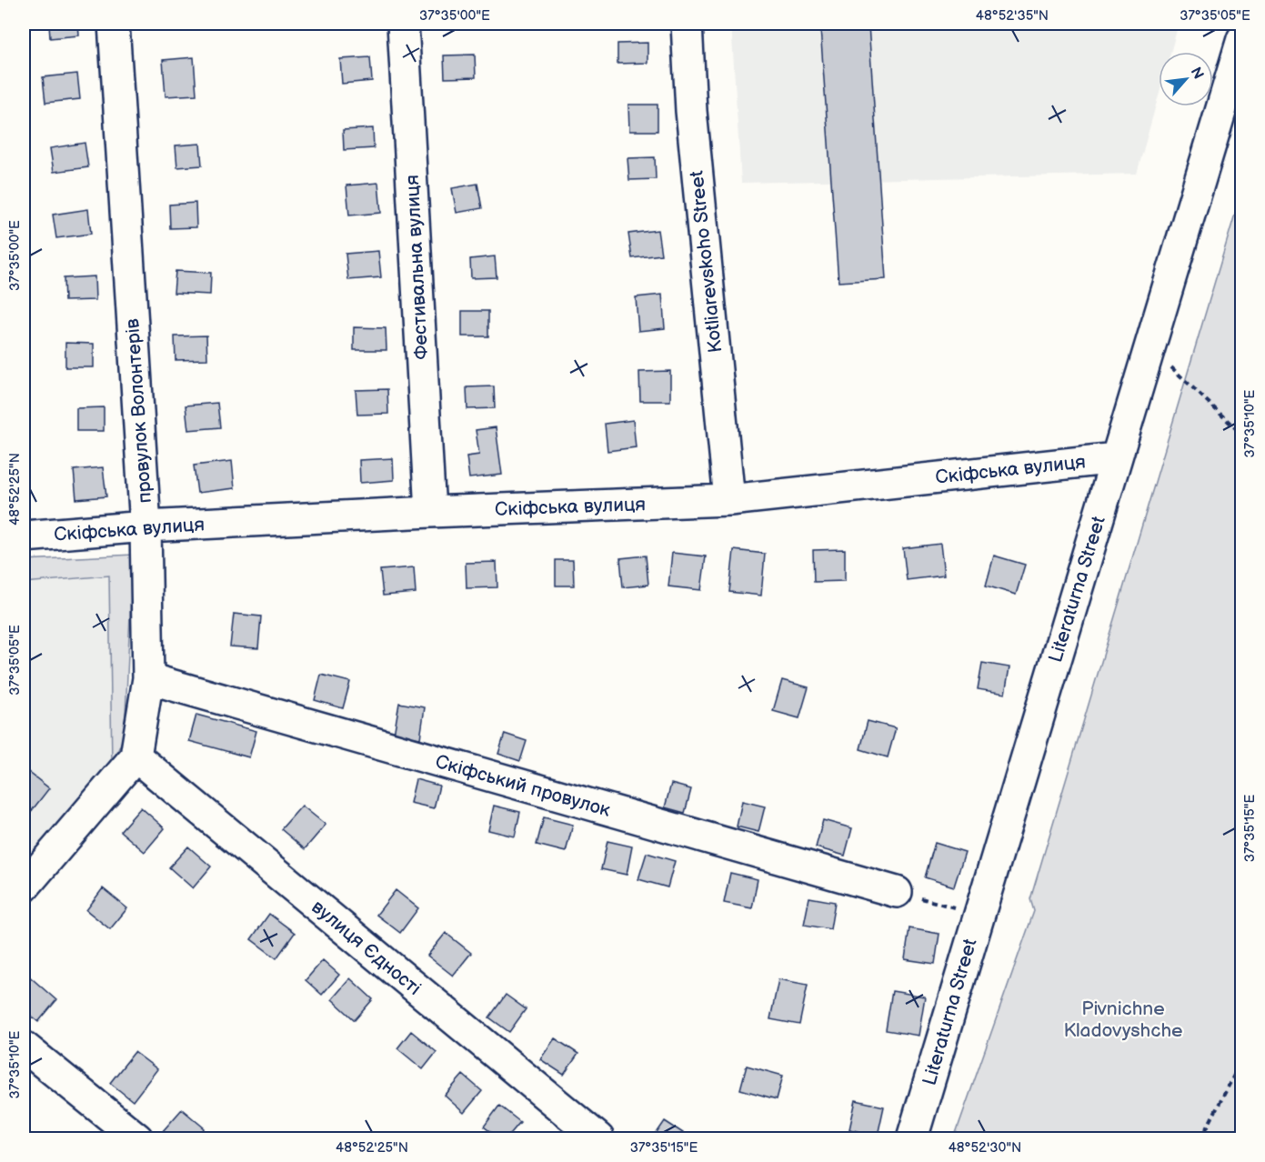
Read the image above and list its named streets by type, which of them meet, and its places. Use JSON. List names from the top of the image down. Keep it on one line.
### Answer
{"streets":{"street":["Kotliarevskoho Street","Фестивальна вулиця","провулок Волонтерів","Скіфська вулиця","Literaturna Street","Скіфський провулок","вулиця Єдності"]},"crossings":[["Kotliarevskoho Street","Скіфська вулиця"],["Фестивальна вулиця","Скіфська вулиця"],["провулок Волонтерів","Скіфська вулиця"],["провулок Волонтерів","Скіфський провулок"],["провулок Волонтерів","вулиця Єдності"],["Скіфська вулиця","Literaturna Street"]],"parks":["Pivnichne Kladovyshche"],"north":"top right","coordinates":["37°35'00\"E","48°52'35\"N","37°35'05\"E","37°35'10\"E","48°52'25\"N","37°35'15\"E","48°52'30\"N"]}
